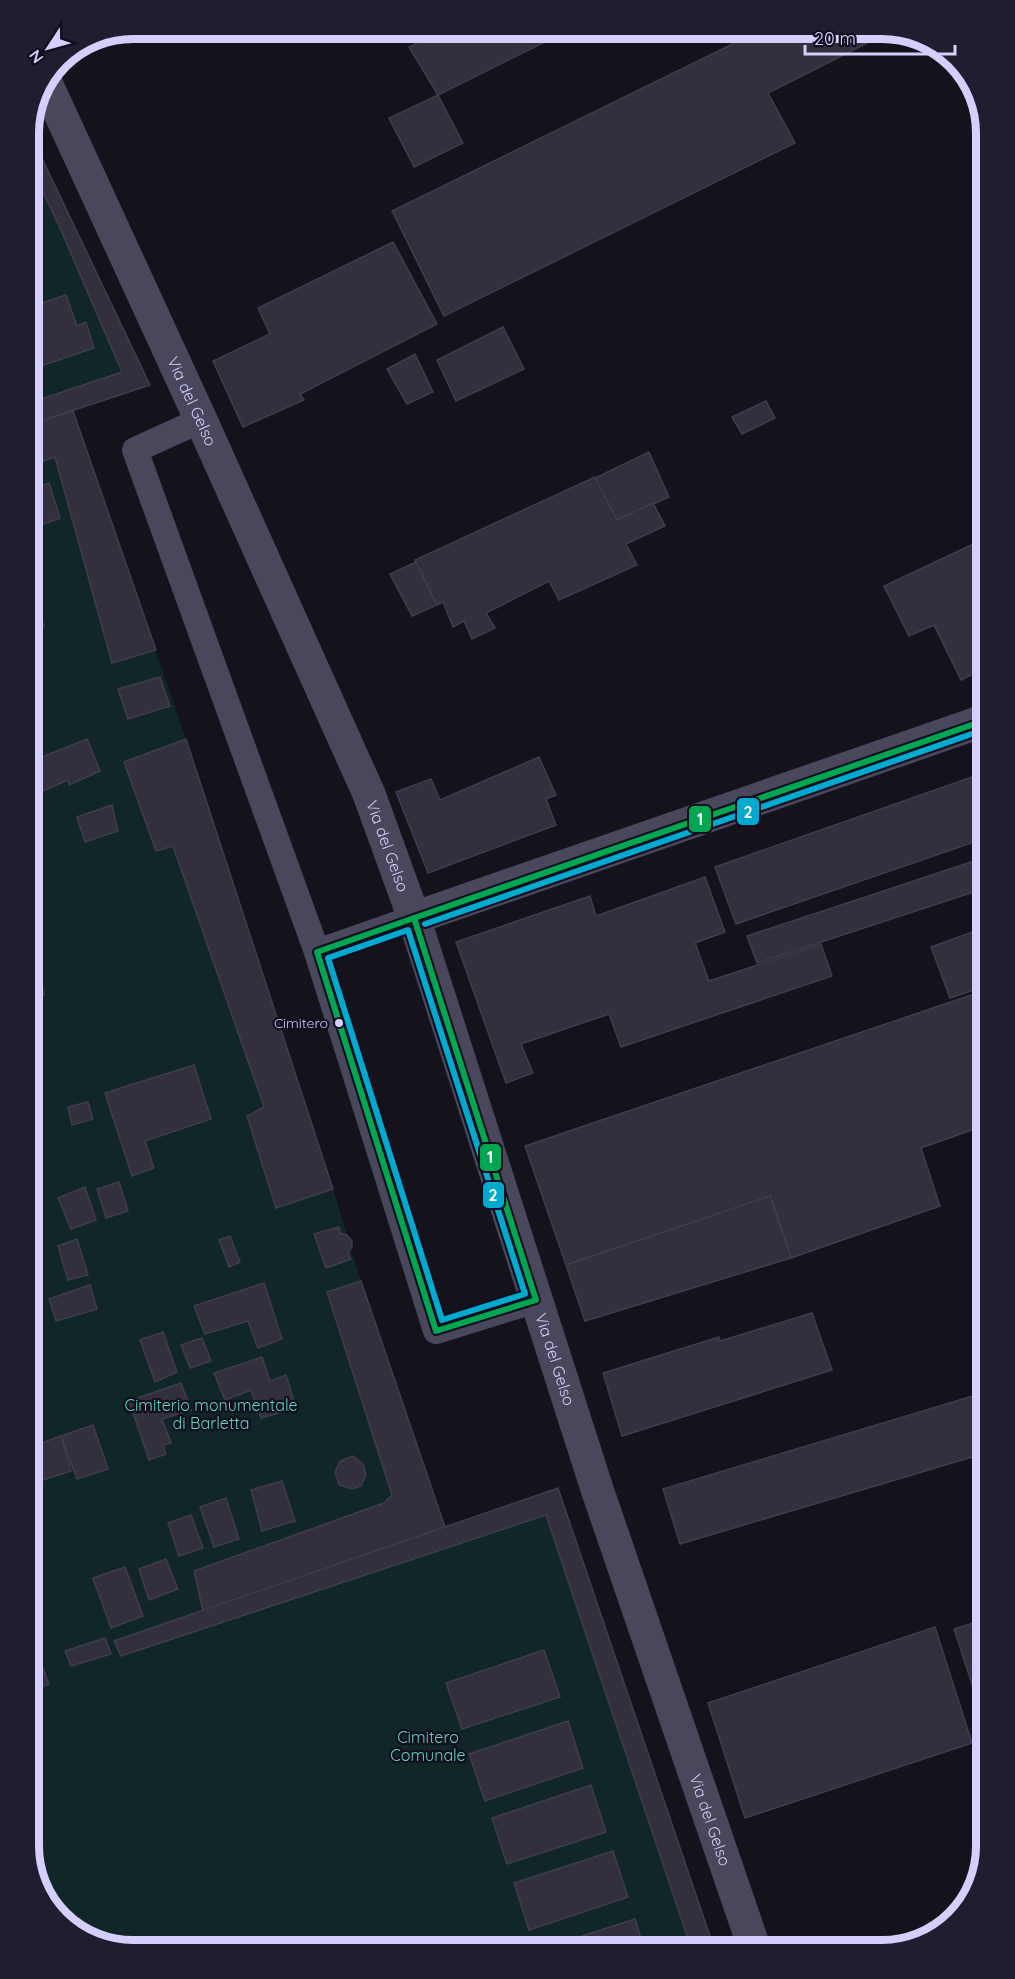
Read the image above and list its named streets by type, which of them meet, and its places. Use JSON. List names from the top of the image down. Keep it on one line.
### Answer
{"streets":{"street":["Via del Gelso"]},"parks":["Cimiterio monumentale di Barletta","Cimitero Comunale"],"places":["Cimitero"],"lines":["transit line 1","transit line 2"],"scale_bar":"20 m","north":"bottom left"}
